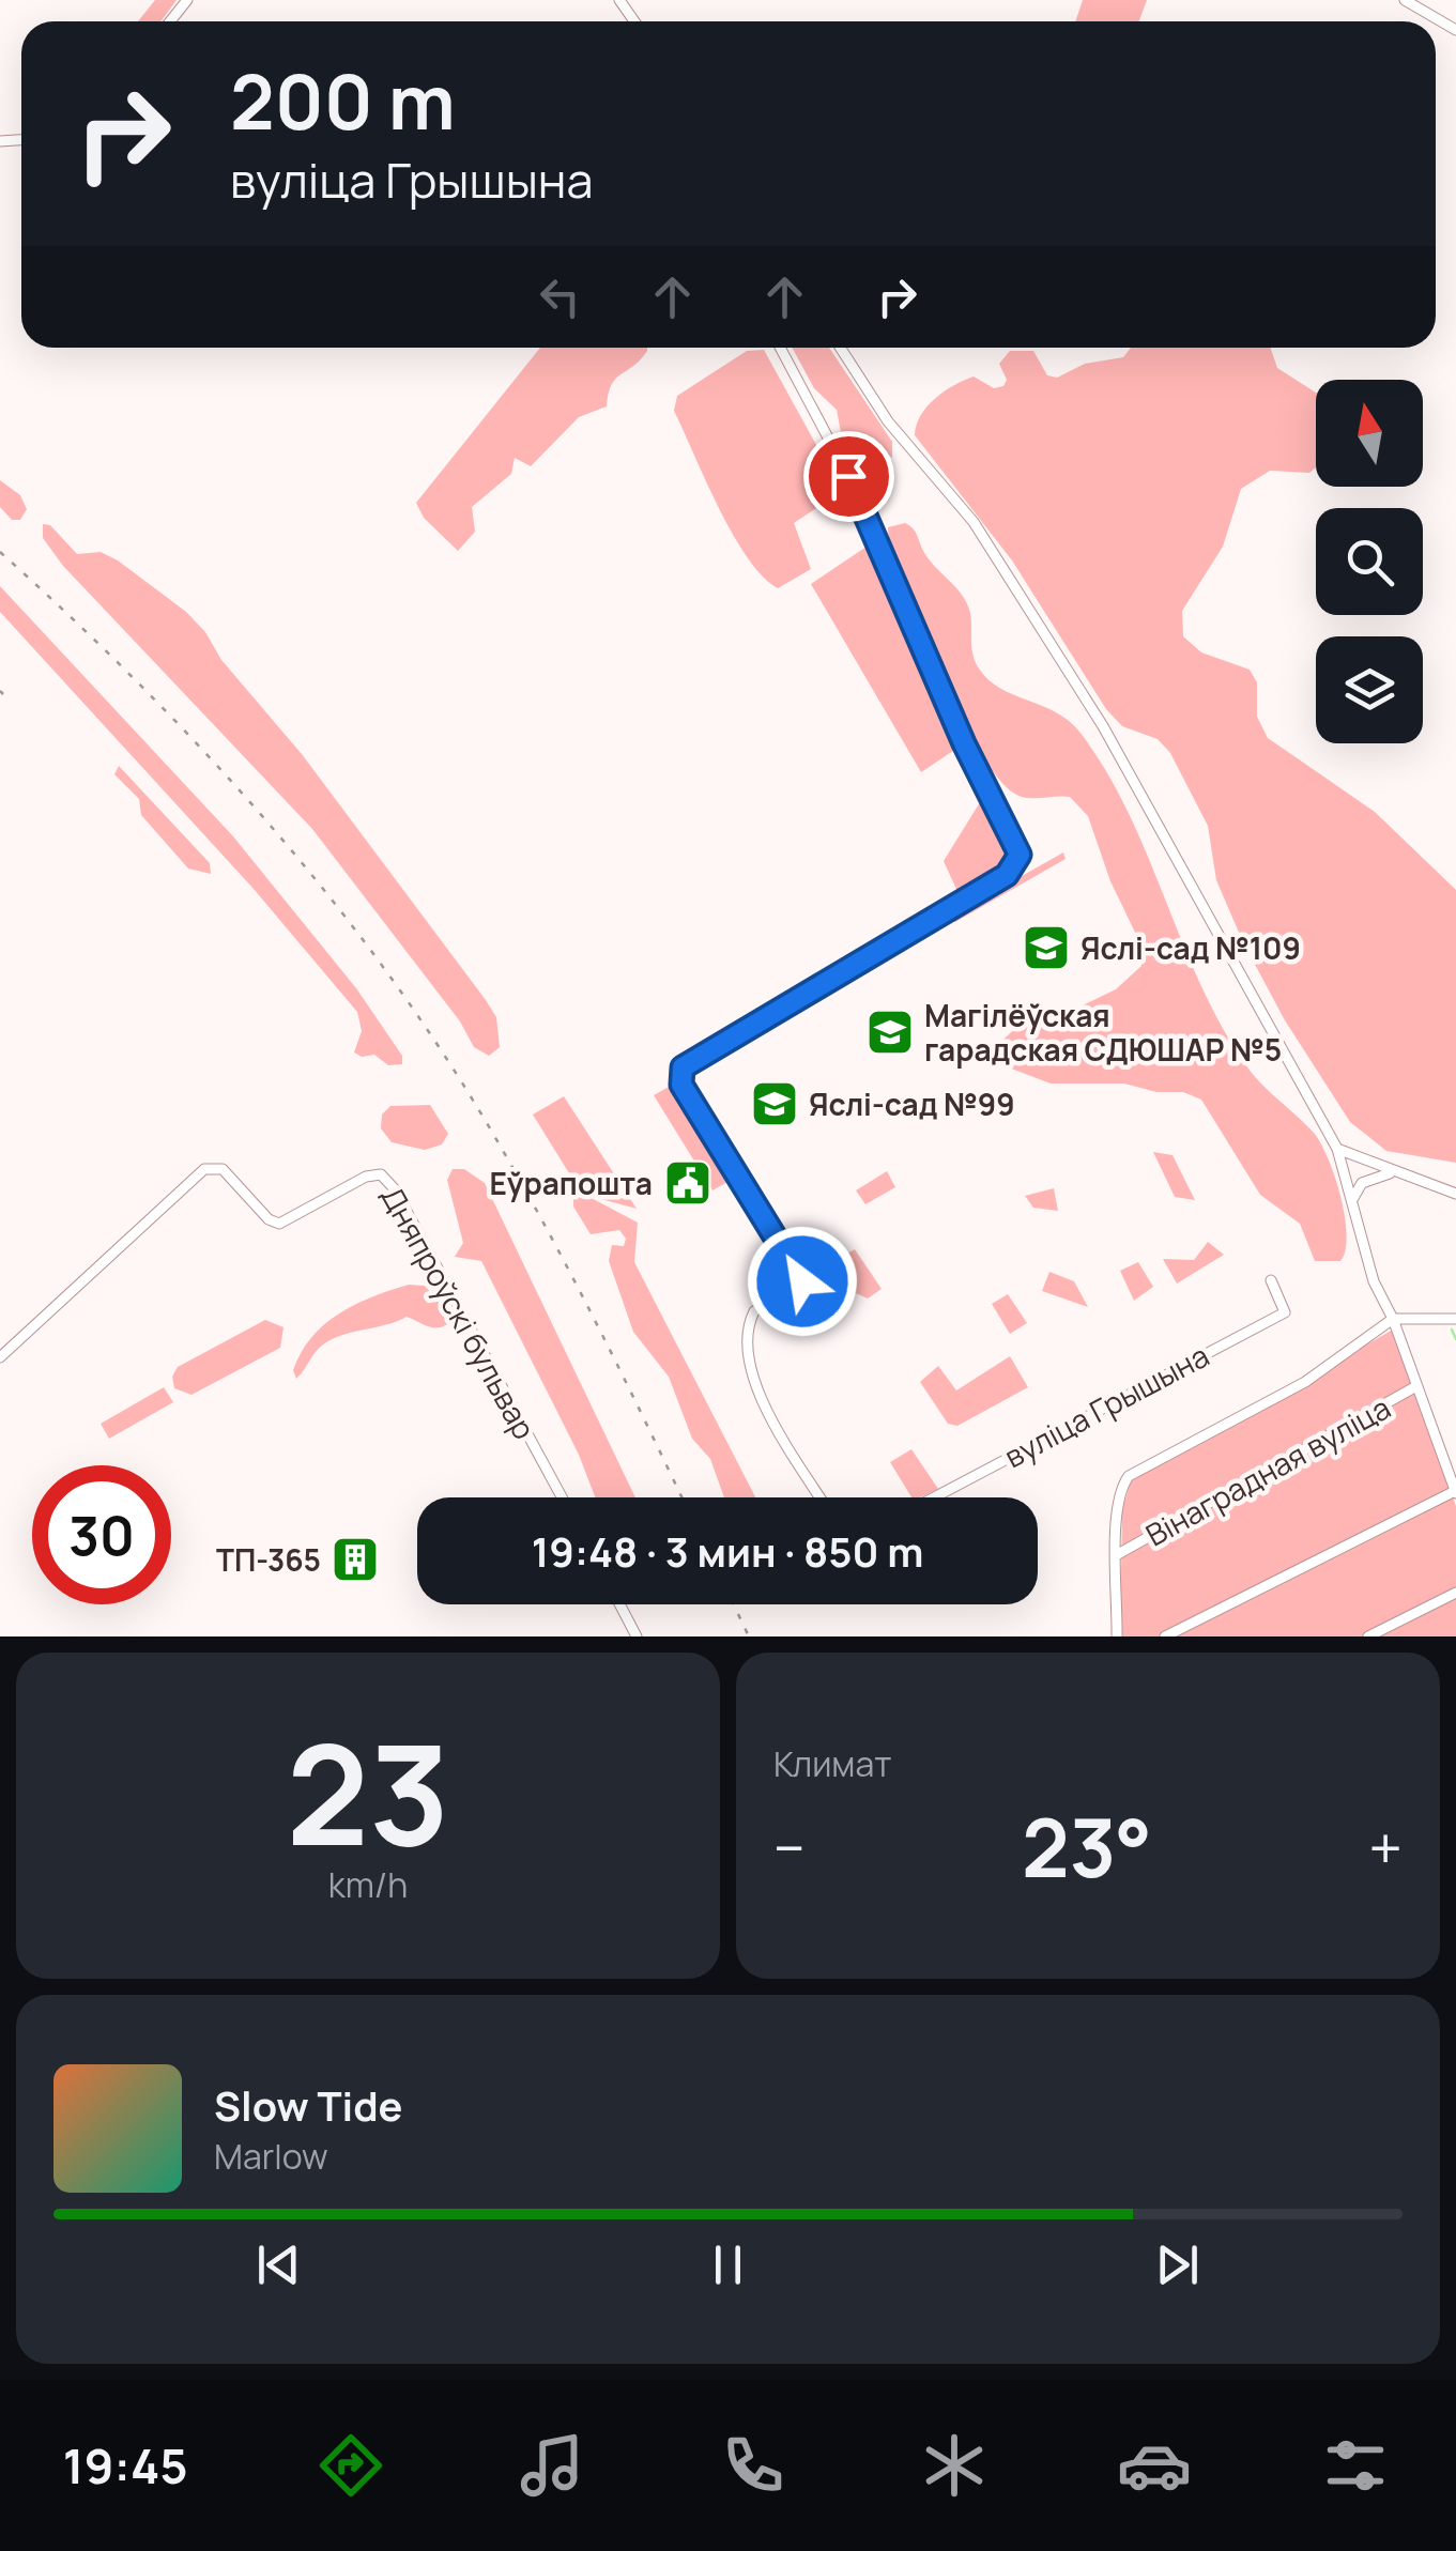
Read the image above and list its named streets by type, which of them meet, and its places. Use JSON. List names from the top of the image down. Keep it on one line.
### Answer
{"streets":{"street":["Дняпроўскі бульвар","вуліца Грышына","Вінаградная вуліца"]},"places":{"school or university":["Яслі-сад №109","Магілёўская гарадская СДЮШАР №5","Яслі-сад №99"],"public building":["Еўрапошта"],"building":["ТП-365"]},"north":"top","page":{"turn":["200 m","вуліца Грышына"],"limit":"30","trip":"19:48 · 3 мин · 850 m","tile":[["23","km/h"],"Климат"],"heat":["−","23°","+"],"song":["Slow Tide","Marlow"],"tabs":"19:45"}}
